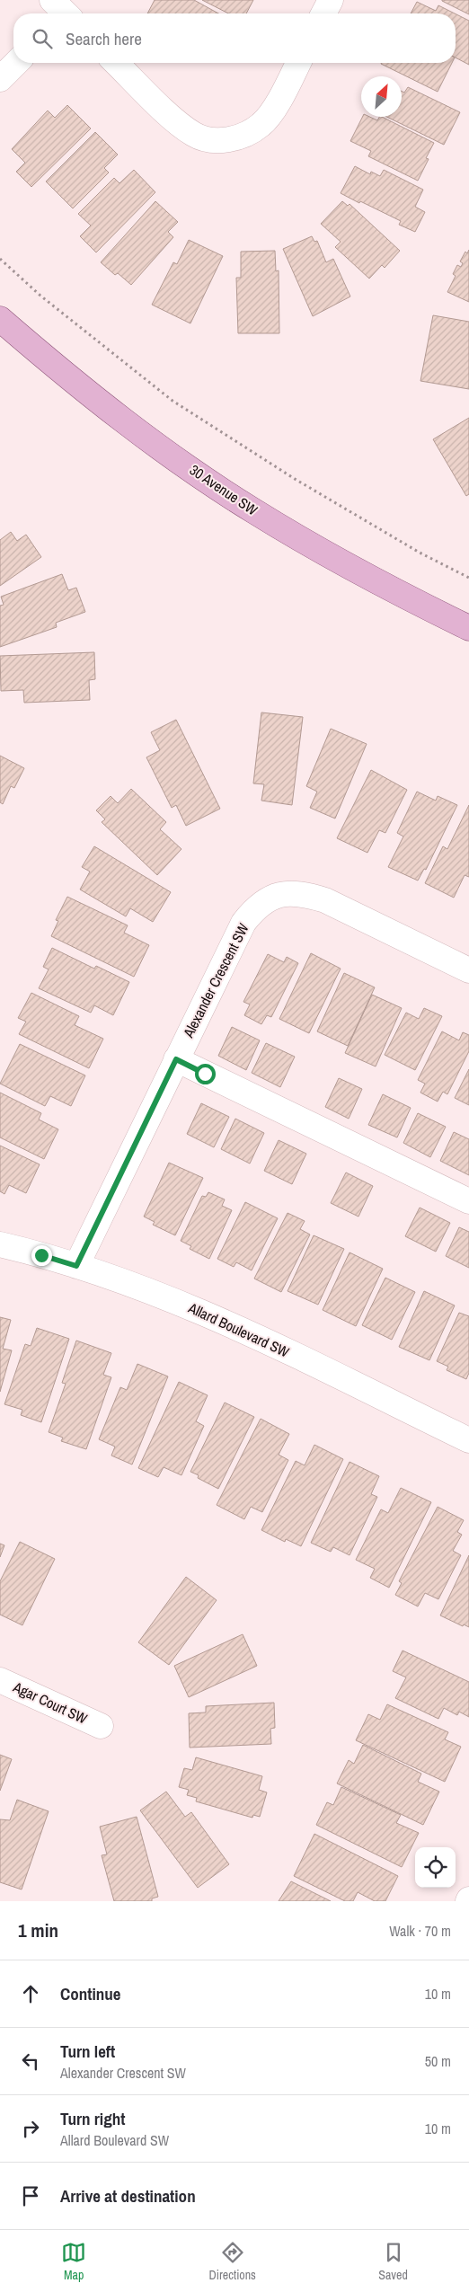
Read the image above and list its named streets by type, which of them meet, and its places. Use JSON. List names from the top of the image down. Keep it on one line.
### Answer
{"streets":{"main road":["30 Avenue SW"],"street":["Alexander Crescent SW","Allard Boulevard SW","Agar Court SW"]},"crossings":[["Alexander Crescent SW","Allard Boulevard SW"]],"north":"top right","page":{"search":"Search here","heading":["1 min","Walk · 70 m"],"list":[["Continue","10 m"],["Turn left","Alexander Crescent SW","50 m"],["Turn right","Allard Boulevard SW","10 m"],"Arrive at destination"],"nav":["Map","Directions","Saved"]}}
